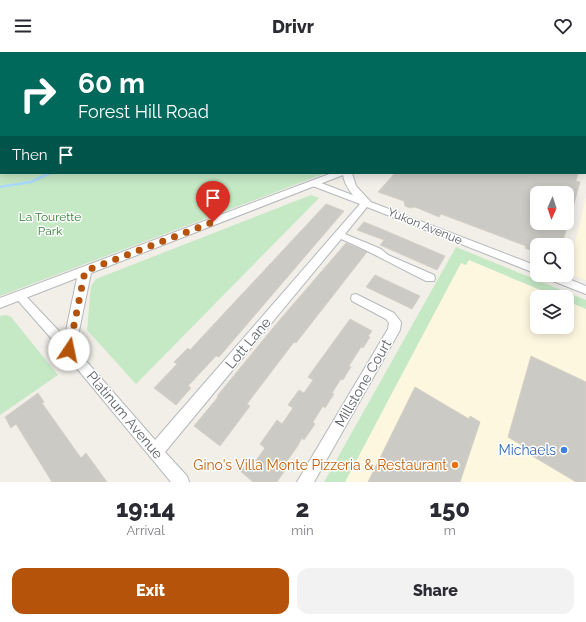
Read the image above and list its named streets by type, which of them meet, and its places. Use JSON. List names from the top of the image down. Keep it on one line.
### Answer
{"streets":{"street":["Yukon Avenue","Lott Lane","Millstone Court","Platinum Avenue"]},"crossings":[["Yukon Avenue","Lott Lane"],["Lott Lane","Platinum Avenue"]],"parks":["La Tourette Park"],"places":["Michaels","Gino's Villa Monte Pizzeria & Restaurant"],"north":"bottom","page":{"header":"Drivr","turn":["60 m","Forest Hill Road"],"then":"Then","eta":["19:14","Arrival","2","min","150","m"],"buttons":["Exit","Share"]}}
